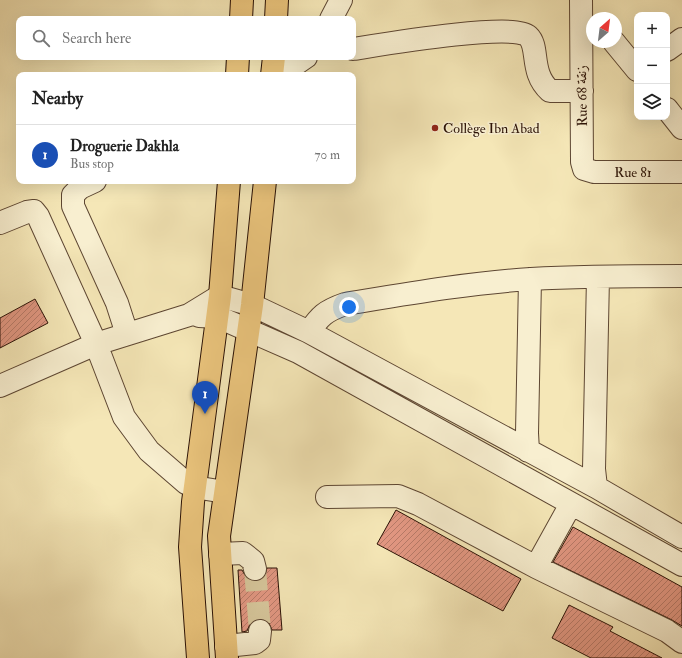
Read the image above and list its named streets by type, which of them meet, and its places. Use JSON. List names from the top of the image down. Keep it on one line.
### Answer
{"streets":{"street":["Rue 68 زنقة","Rue 81"]},"crossings":[["Rue 68 زنقة","Rue 81"]],"places":["Collège Ibn Abad"],"north":"top right","page":{"map_buttons":["+","−"],"search":"Search here","heading":"Nearby","list":[{"mark":"1","name":"Droguerie Dakhla","note":"Bus stop","value":"70 m"}],"pins":"1"}}
